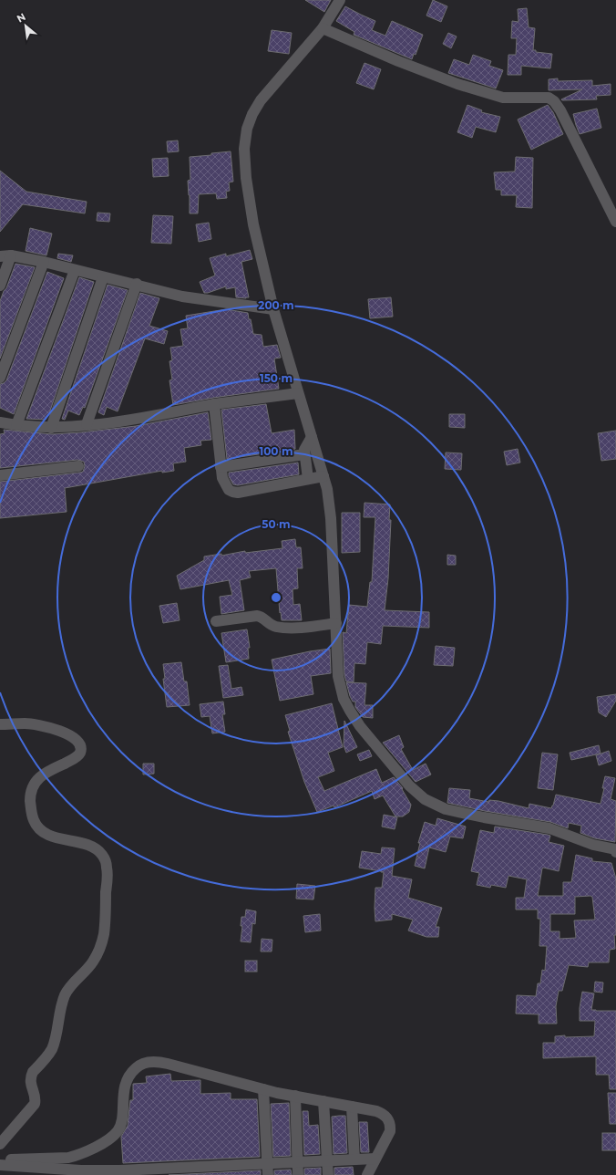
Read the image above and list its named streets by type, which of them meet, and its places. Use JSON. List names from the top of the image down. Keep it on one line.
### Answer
{"north":"top left","rings":["200 m","150 m","100 m","50 m"]}
